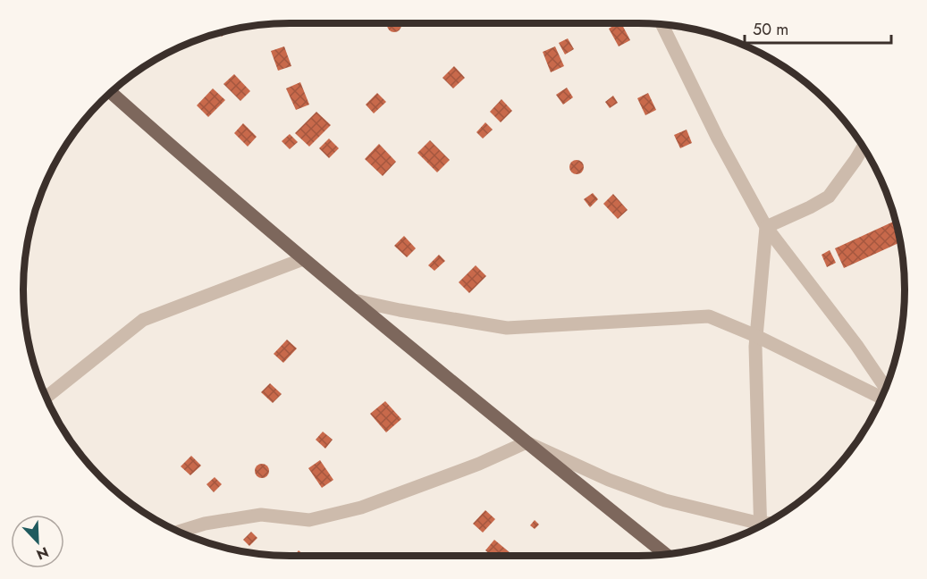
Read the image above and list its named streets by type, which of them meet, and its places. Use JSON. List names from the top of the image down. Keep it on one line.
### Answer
{"scale_bar":"50 m","north":"bottom right"}
